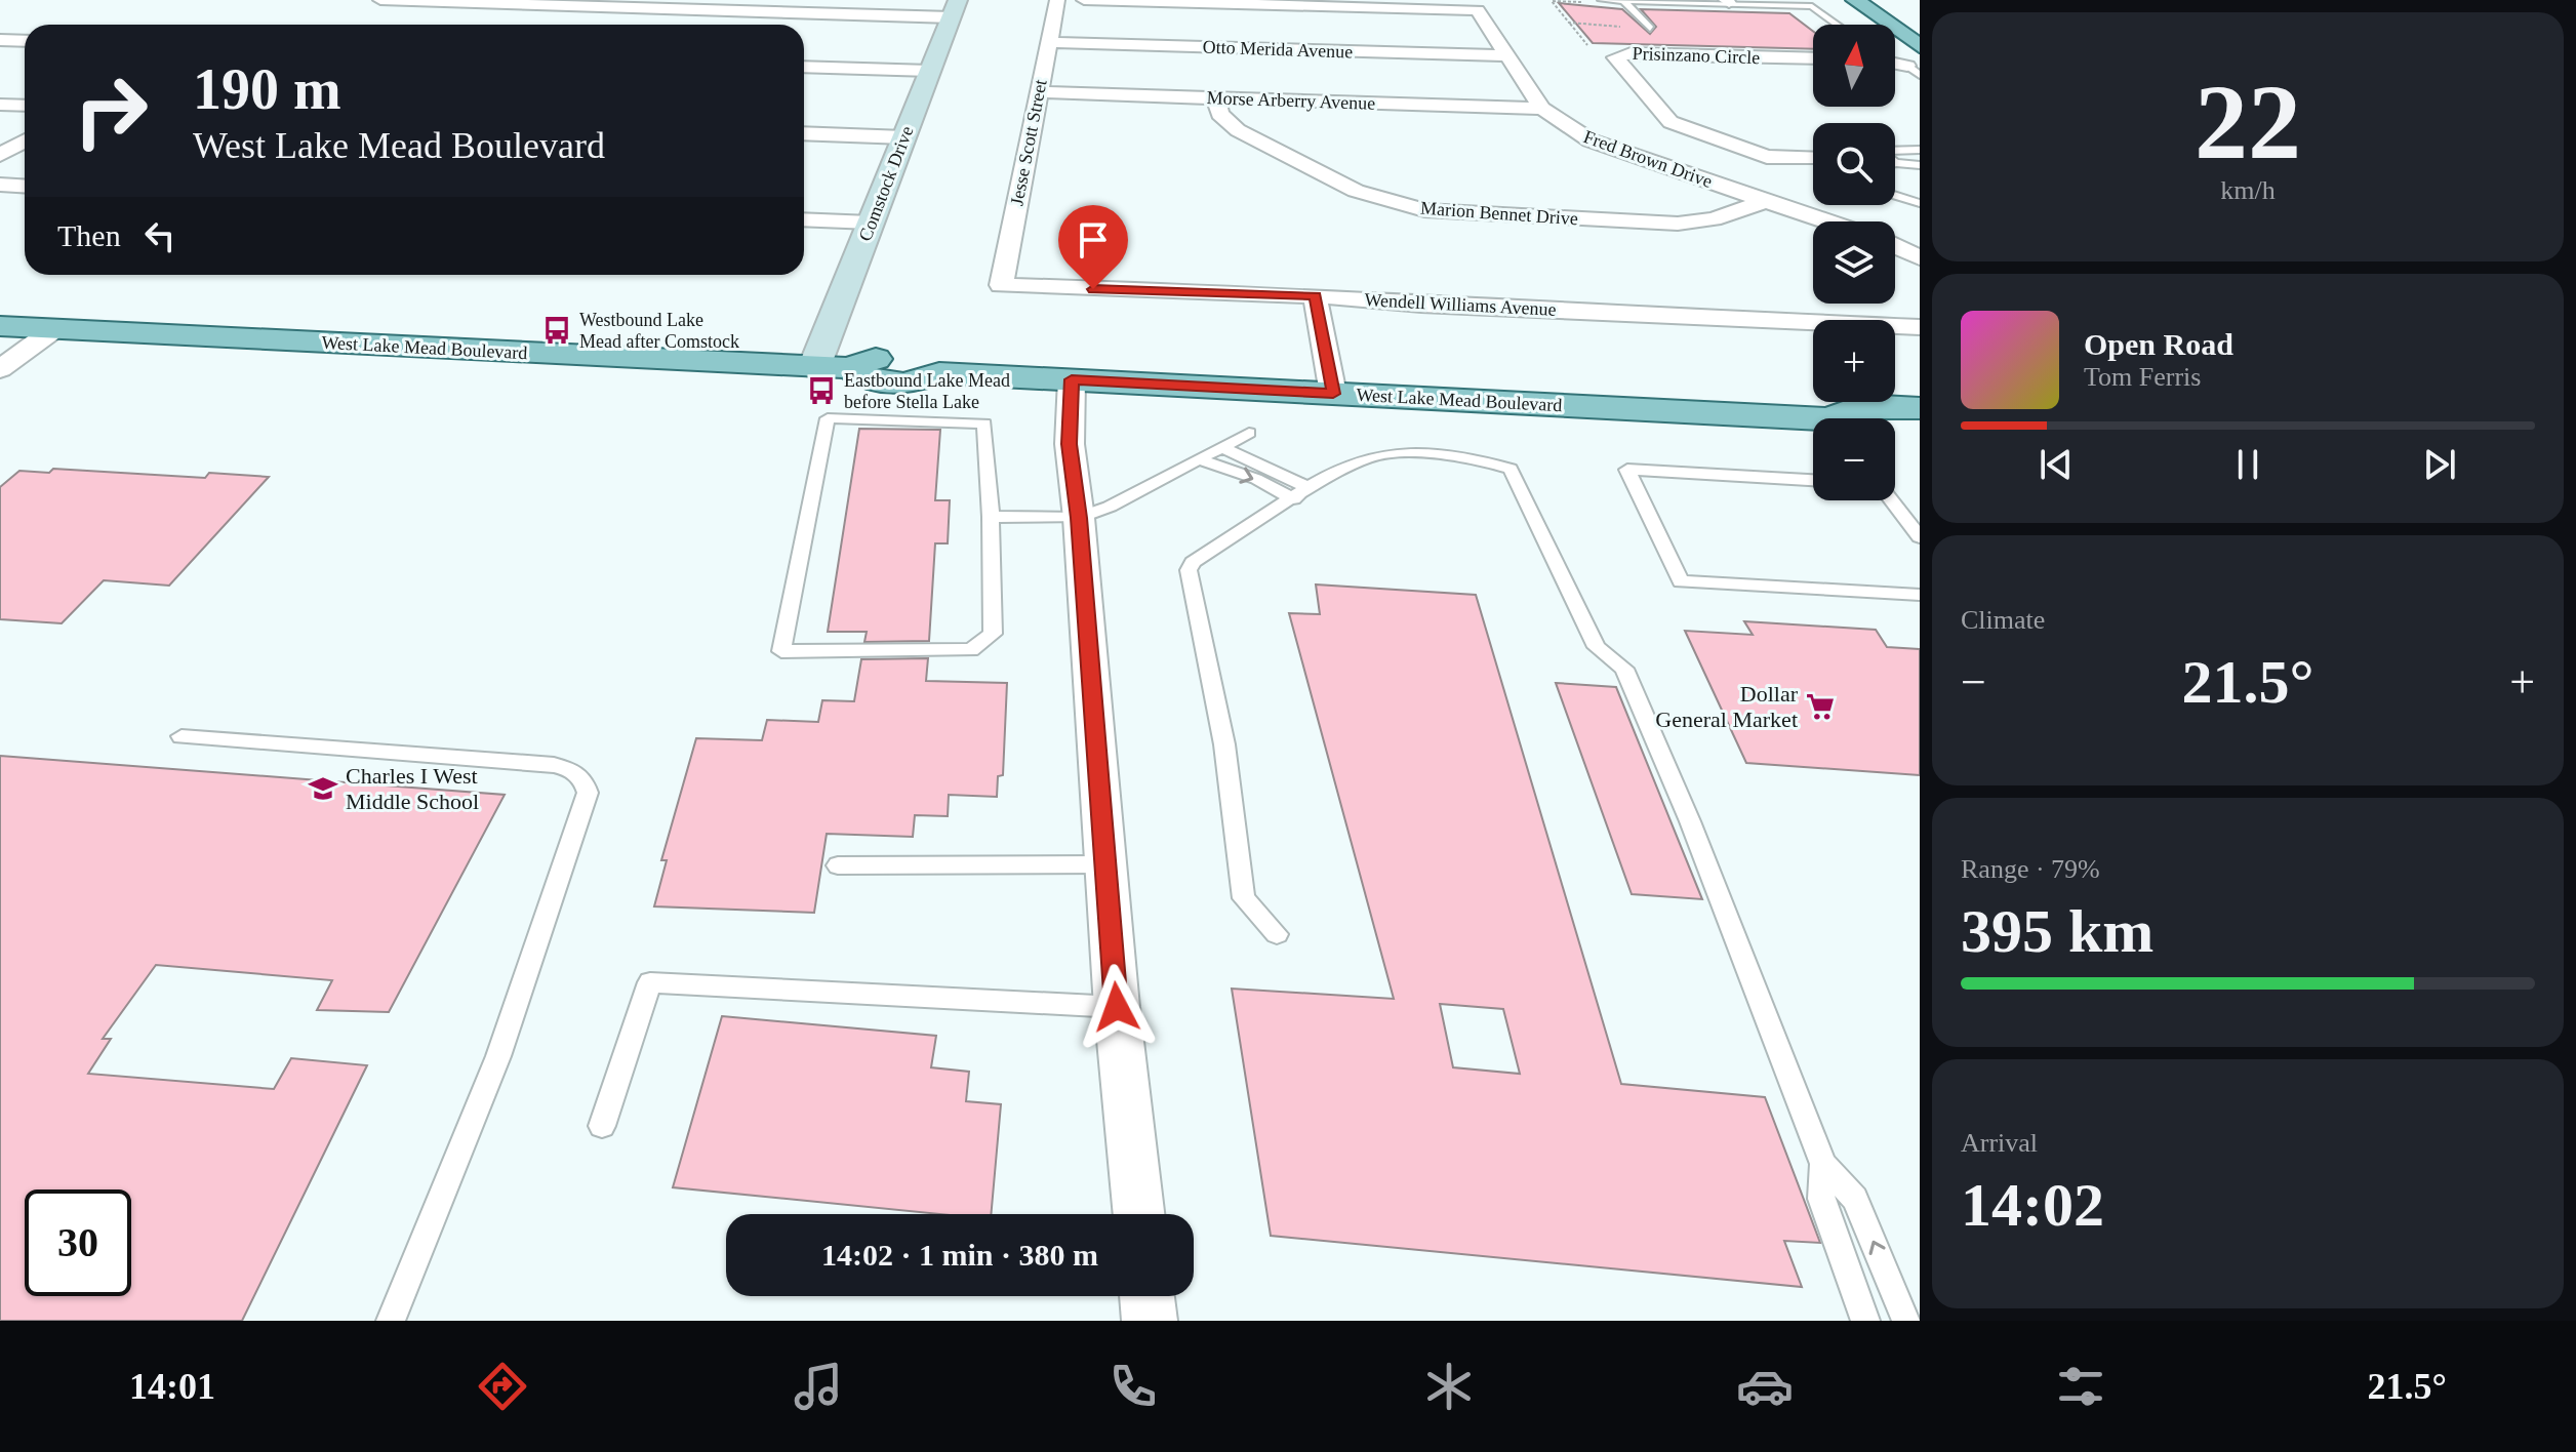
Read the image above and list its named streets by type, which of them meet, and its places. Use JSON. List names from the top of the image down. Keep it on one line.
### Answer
{"streets":{"main road":["West Lake Mead Boulevard"],"street":["Otto Merida Avenue","Prisinzano Circle","Morse Arberry Avenue","Jesse Scott Street","Fred Brown Drive","Comstock Drive","Marion Bennet Drive","Wendell Williams Avenue"]},"crossings":[["Otto Merida Avenue","Jesse Scott Street"],["Otto Merida Avenue","Fred Brown Drive"],["Morse Arberry Avenue","Jesse Scott Street"],["Morse Arberry Avenue","Fred Brown Drive"],["Morse Arberry Avenue","Marion Bennet Drive"],["Jesse Scott Street","Wendell Williams Avenue"],["Fred Brown Drive","Marion Bennet Drive"],["Comstock Drive","West Lake Mead Boulevard"]],"places":{"bus stop":["Westbound Lake Mead after Comstock","Eastbound Lake Mead before Stella Lake"],"supermarket":["Dollar General Market"],"school or university":["Charles I West Middle School"]},"north":"top","page":{"tile":[["22","km/h"],"Climate",["Range · 79%","395 km"],["Arrival","14:02"]],"map_buttons":["+","−"],"turn":["190 m","West Lake Mead Boulevard"],"then":"Then","song":["Open Road","Tom Ferris"],"heat":["−","21.5°","+"],"limit":"30","trip":"14:02 · 1 min · 380 m","tabs":["14:01","21.5°"]}}
